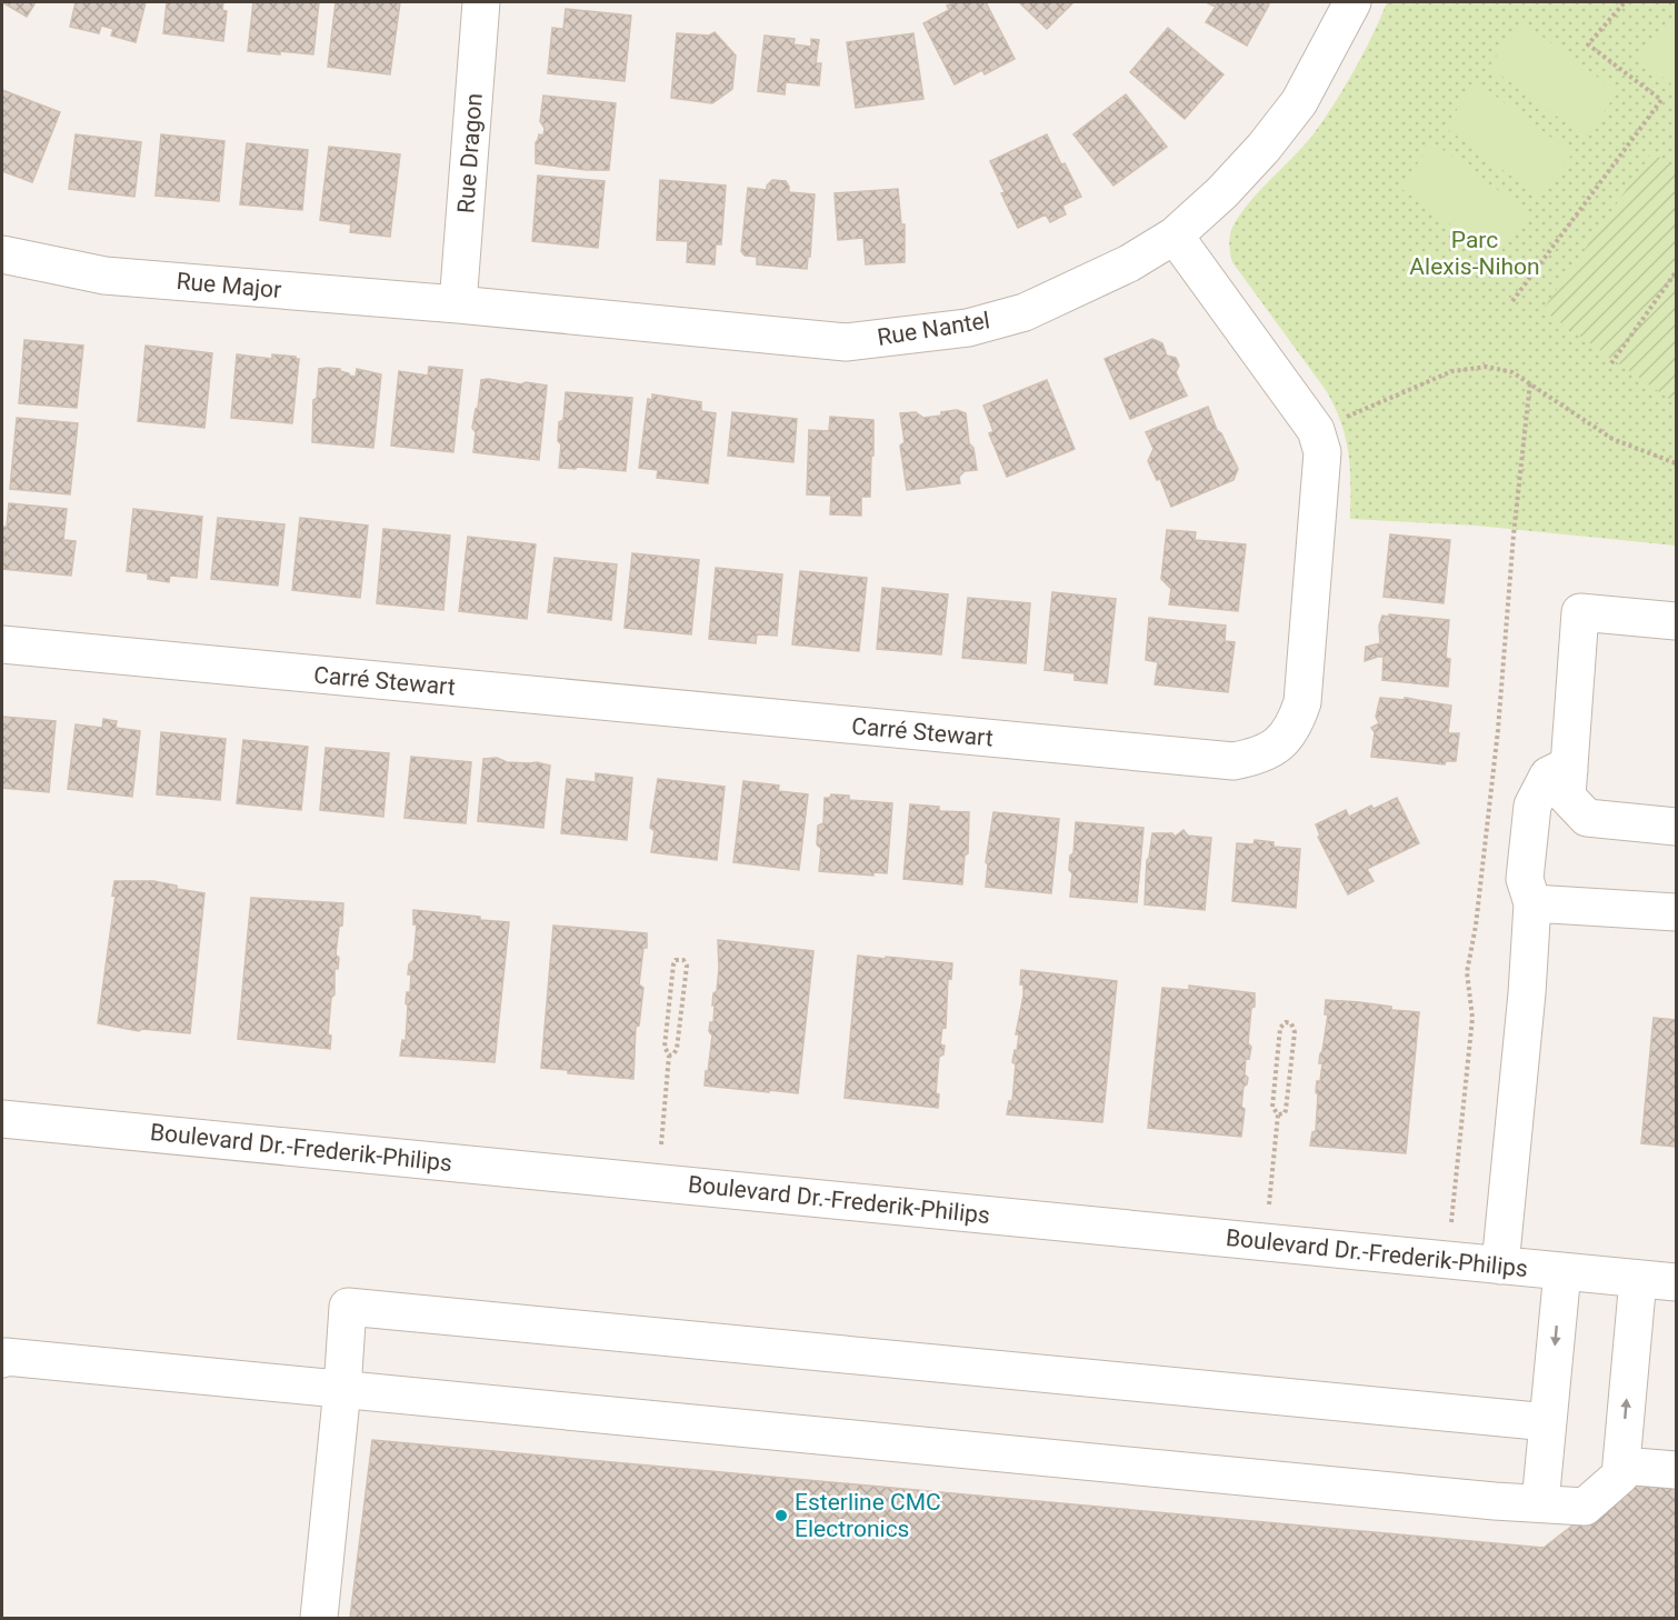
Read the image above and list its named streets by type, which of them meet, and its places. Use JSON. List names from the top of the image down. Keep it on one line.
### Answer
{"streets":{"street":["Rue Dragon","Rue Major","Rue Nantel","Carré Stewart","Boulevard Dr.-Frederik-Philips"]},"crossings":[["Rue Dragon","Rue Major"],["Rue Dragon","Rue Nantel"],["Rue Major","Rue Nantel"],["Rue Nantel","Carré Stewart"]],"parks":["Parc Alexis-Nihon"],"places":["Esterline CMC Electronics"]}
